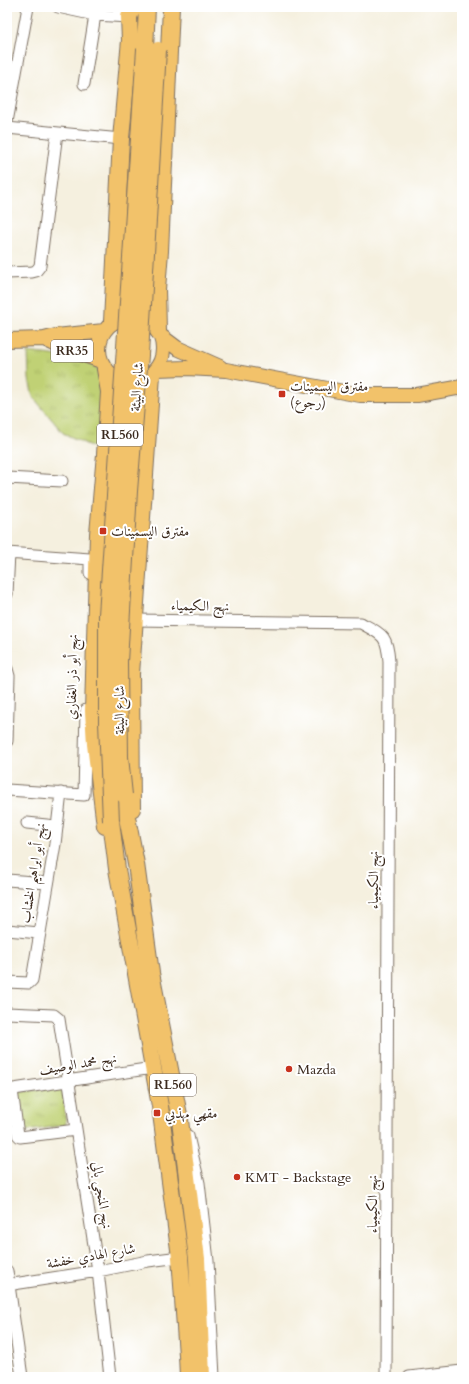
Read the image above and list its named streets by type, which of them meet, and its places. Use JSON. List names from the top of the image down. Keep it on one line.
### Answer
{"streets":{"highway":["شارع البيئة","RL560"],"main road":["RR35"],"street":["نهج الكيمياء","نهج أبو ذر الغفاري","نهج أبو ابراهيم الخشاب","نهج محمد الوصيف","نهج المنجي بالي","شارع الهادي خفشة"]},"crossings":[["شارع البيئة","RL560"],["RL560","نهج محمد الوصيف"],["RL560","شارع الهادي خفشة"],["نهج أبو ذر الغفاري","نهج أبو ابراهيم الخشاب"],["نهج محمد الوصيف","نهج المنجي بالي"],["نهج المنجي بالي","شارع الهادي خفشة"]],"places":{"transit":["مفترق اليسمينات (رجوع)","مفترق اليسمينات","مقهي مهذبي"],"other":["Mazda","KMT - Backstage"]}}
